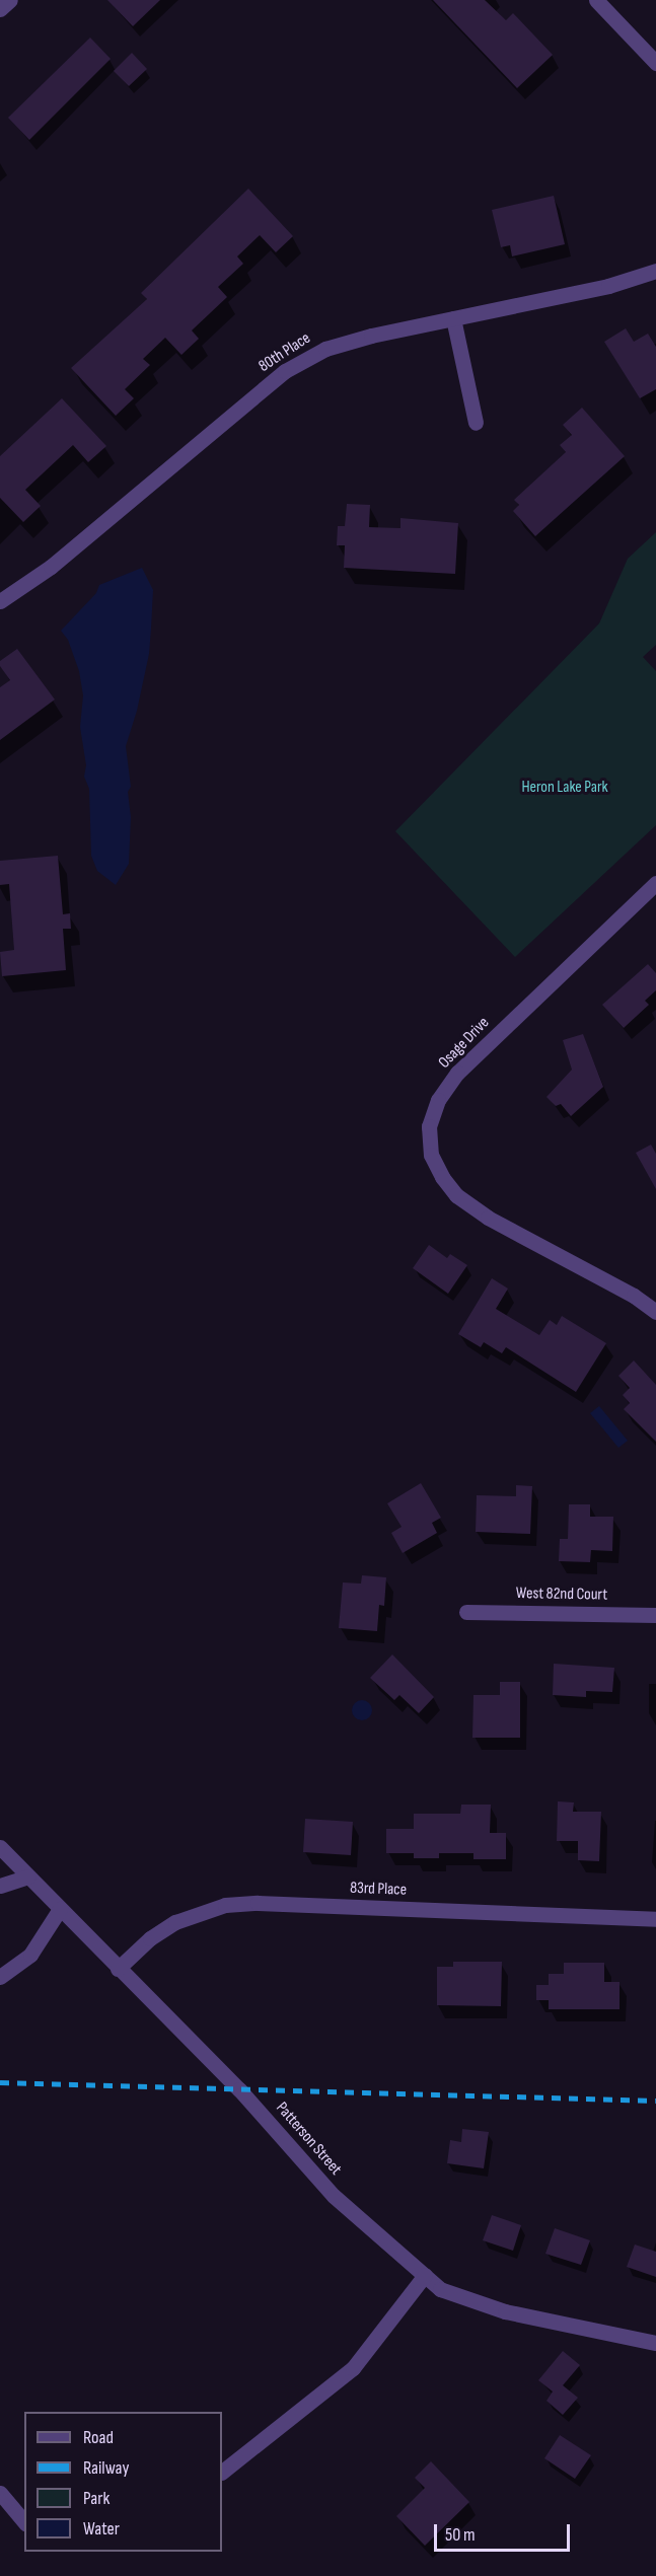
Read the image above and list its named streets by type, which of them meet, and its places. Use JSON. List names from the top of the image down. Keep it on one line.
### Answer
{"streets":{"street":["80th Place","Osage Drive","West 82nd Court","83rd Place","Patterson Street"]},"crossings":[["83rd Place","Patterson Street"]],"parks":["Heron Lake Park"],"legend":["Road","Railway","Park","Water"],"scale_bar":"50 m"}
